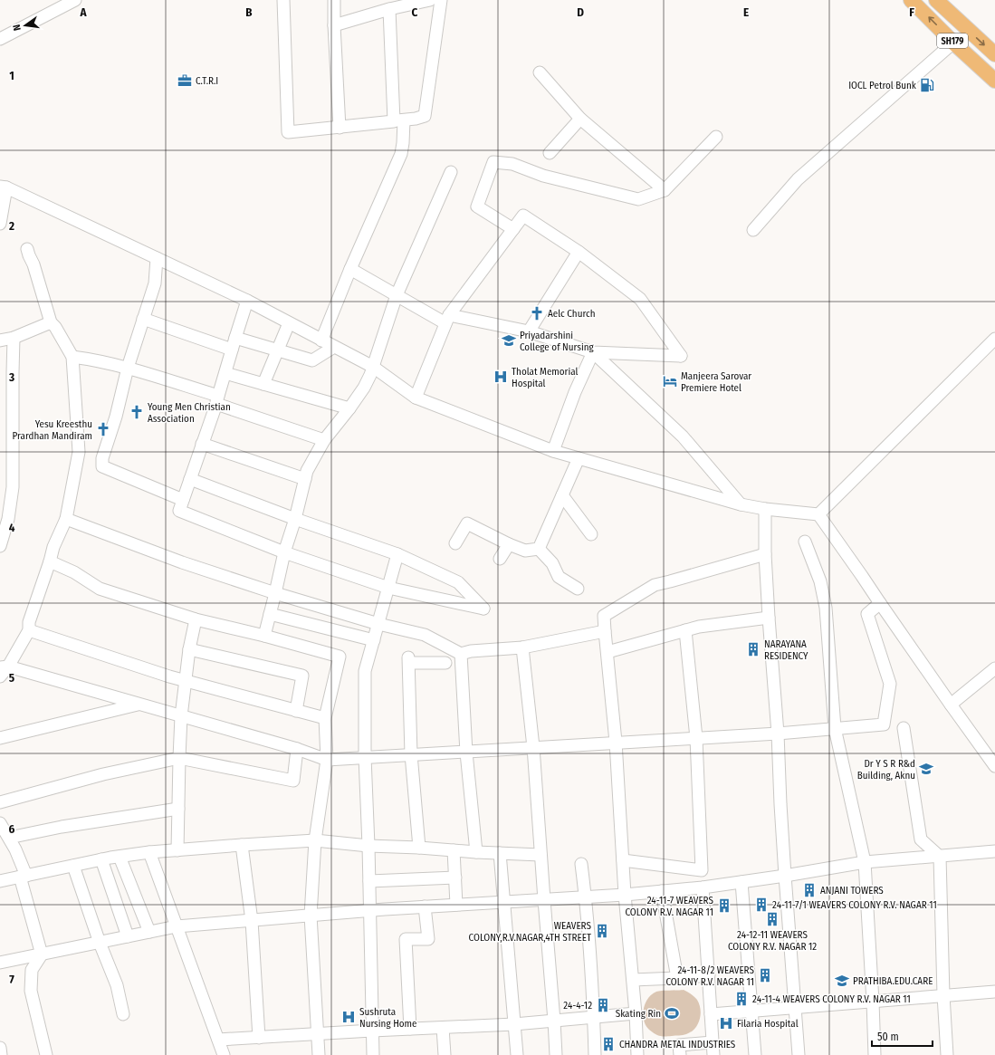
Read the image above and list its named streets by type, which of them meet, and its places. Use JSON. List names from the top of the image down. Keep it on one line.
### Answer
{"streets":{"main road":["SH179"]},"places":{"office":["C.T.R.I"],"fuel station":["IOCL Petrol Bunk"],"church":["Aelc Church","Young Men Christian Association","Yesu Kreesthu Prardhan Mandiram"],"school or university":["Priyadarshini College of Nursing","Dr Y S R R&d Building, Aknu","PRATHIBA.EDU.CARE"],"hospital":["Tholat Memorial Hospital","Sushruta Nursing Home","Filaria Hospital"],"hotel":["Manjeera Sarovar Premiere Hotel"],"building":["NARAYANA RESIDENCY","ANJANI TOWERS","24-11-7/1 WEAVERS COLONY R.V. NAGAR 11","24-11-7 WEAVERS COLONY R.V. NAGAR 11","24-12-11 WEAVERS COLONY R.V. NAGAR 12","WEAVERS COLONY,R.V.NAGAR,4TH STREET","24-11-8/2 WEAVERS COLONY R.V. NAGAR 11","24-11-4 WEAVERS COLONY R.V. NAGAR 11","24-4-12","CHANDRA METAL INDUSTRIES"],"sports":["Skating Rin"]},"scale_bar":"50 m","north":"left","grid":{"columns":["A","B","C","D","E","F"],"rows":["1","2","3","4","5","6","7"]}}
